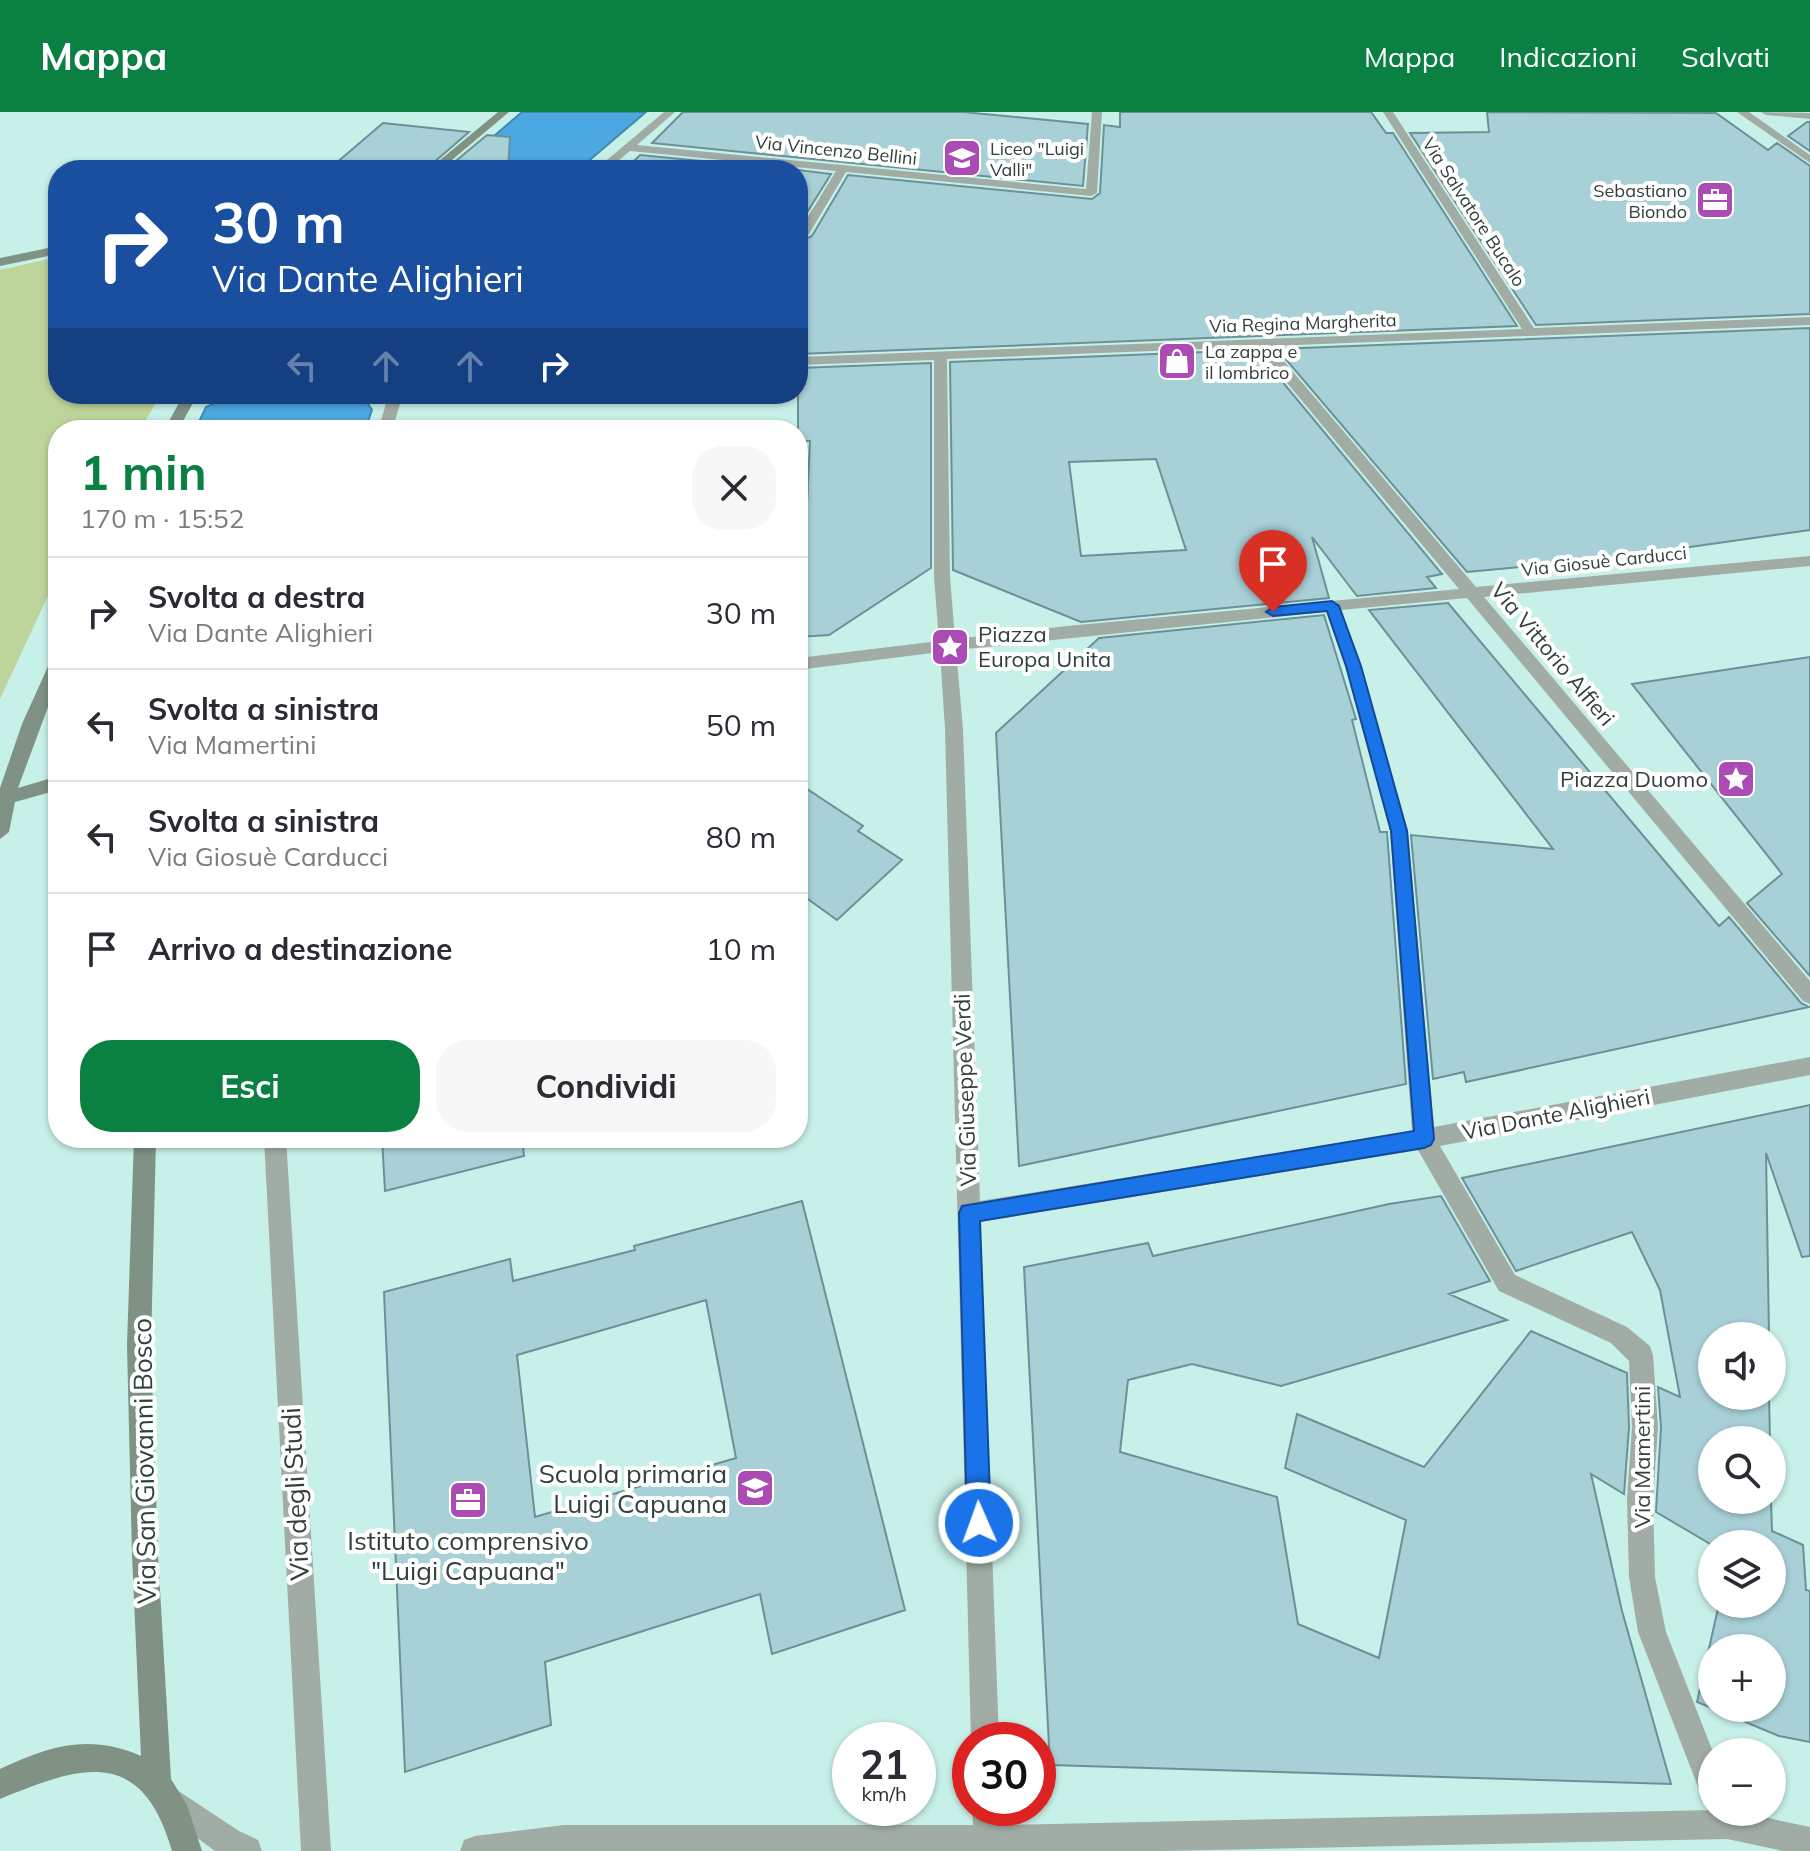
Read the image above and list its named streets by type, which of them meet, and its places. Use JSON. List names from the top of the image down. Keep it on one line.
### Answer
{"streets":{"street":["Via Vincenzo Bellini","Via Salvatore Bucalo","Via Regina Margherita","Via Giosuè Carducci","Via Vittorio Alfieri","Via Giuseppe Verdi","Via Dante Alighieri","Via Mamertini","Via San Giovanni Bosco","Via degli Studi"]},"crossings":[["Via Salvatore Bucalo","Via Regina Margherita"],["Via Regina Margherita","Via Vittorio Alfieri"],["Via Giosuè Carducci","Via Vittorio Alfieri"],["Via Giosuè Carducci","Via Giuseppe Verdi"],["Via Giosuè Carducci","Via Mamertini"],["Via Giuseppe Verdi","Via Dante Alighieri"],["Via Dante Alighieri","Via Mamertini"]],"places":{"school or university":["Liceo \"Luigi Valli\"","Scuola primaria Luigi Capuana"],"office":["Sebastiano Biondo","Istituto comprensivo \"Luigi Capuana\""],"shop":["La zappa e il lombrico"],"place":["Piazza Europa Unita","Piazza Duomo"]},"page":{"header":"Mappa","nav":["Mappa","Indicazioni","Salvati"],"turn":["30 m","Via Dante Alighieri"],"heading":["1 min","170 m · 15:52"],"list":[{"name":"Svolta a destra","note":"Via Dante Alighieri","value":"30 m"},{"name":"Svolta a sinistra","note":"Via Mamertini","value":"50 m"},{"name":"Svolta a sinistra","note":"Via Giosuè Carducci","value":"80 m"},{"name":"Arrivo a destinazione","value":"10 m"}],"buttons":["Esci","Condividi"],"map_buttons":["+","−"],"speed":"21 km/h","limit":"30"}}
